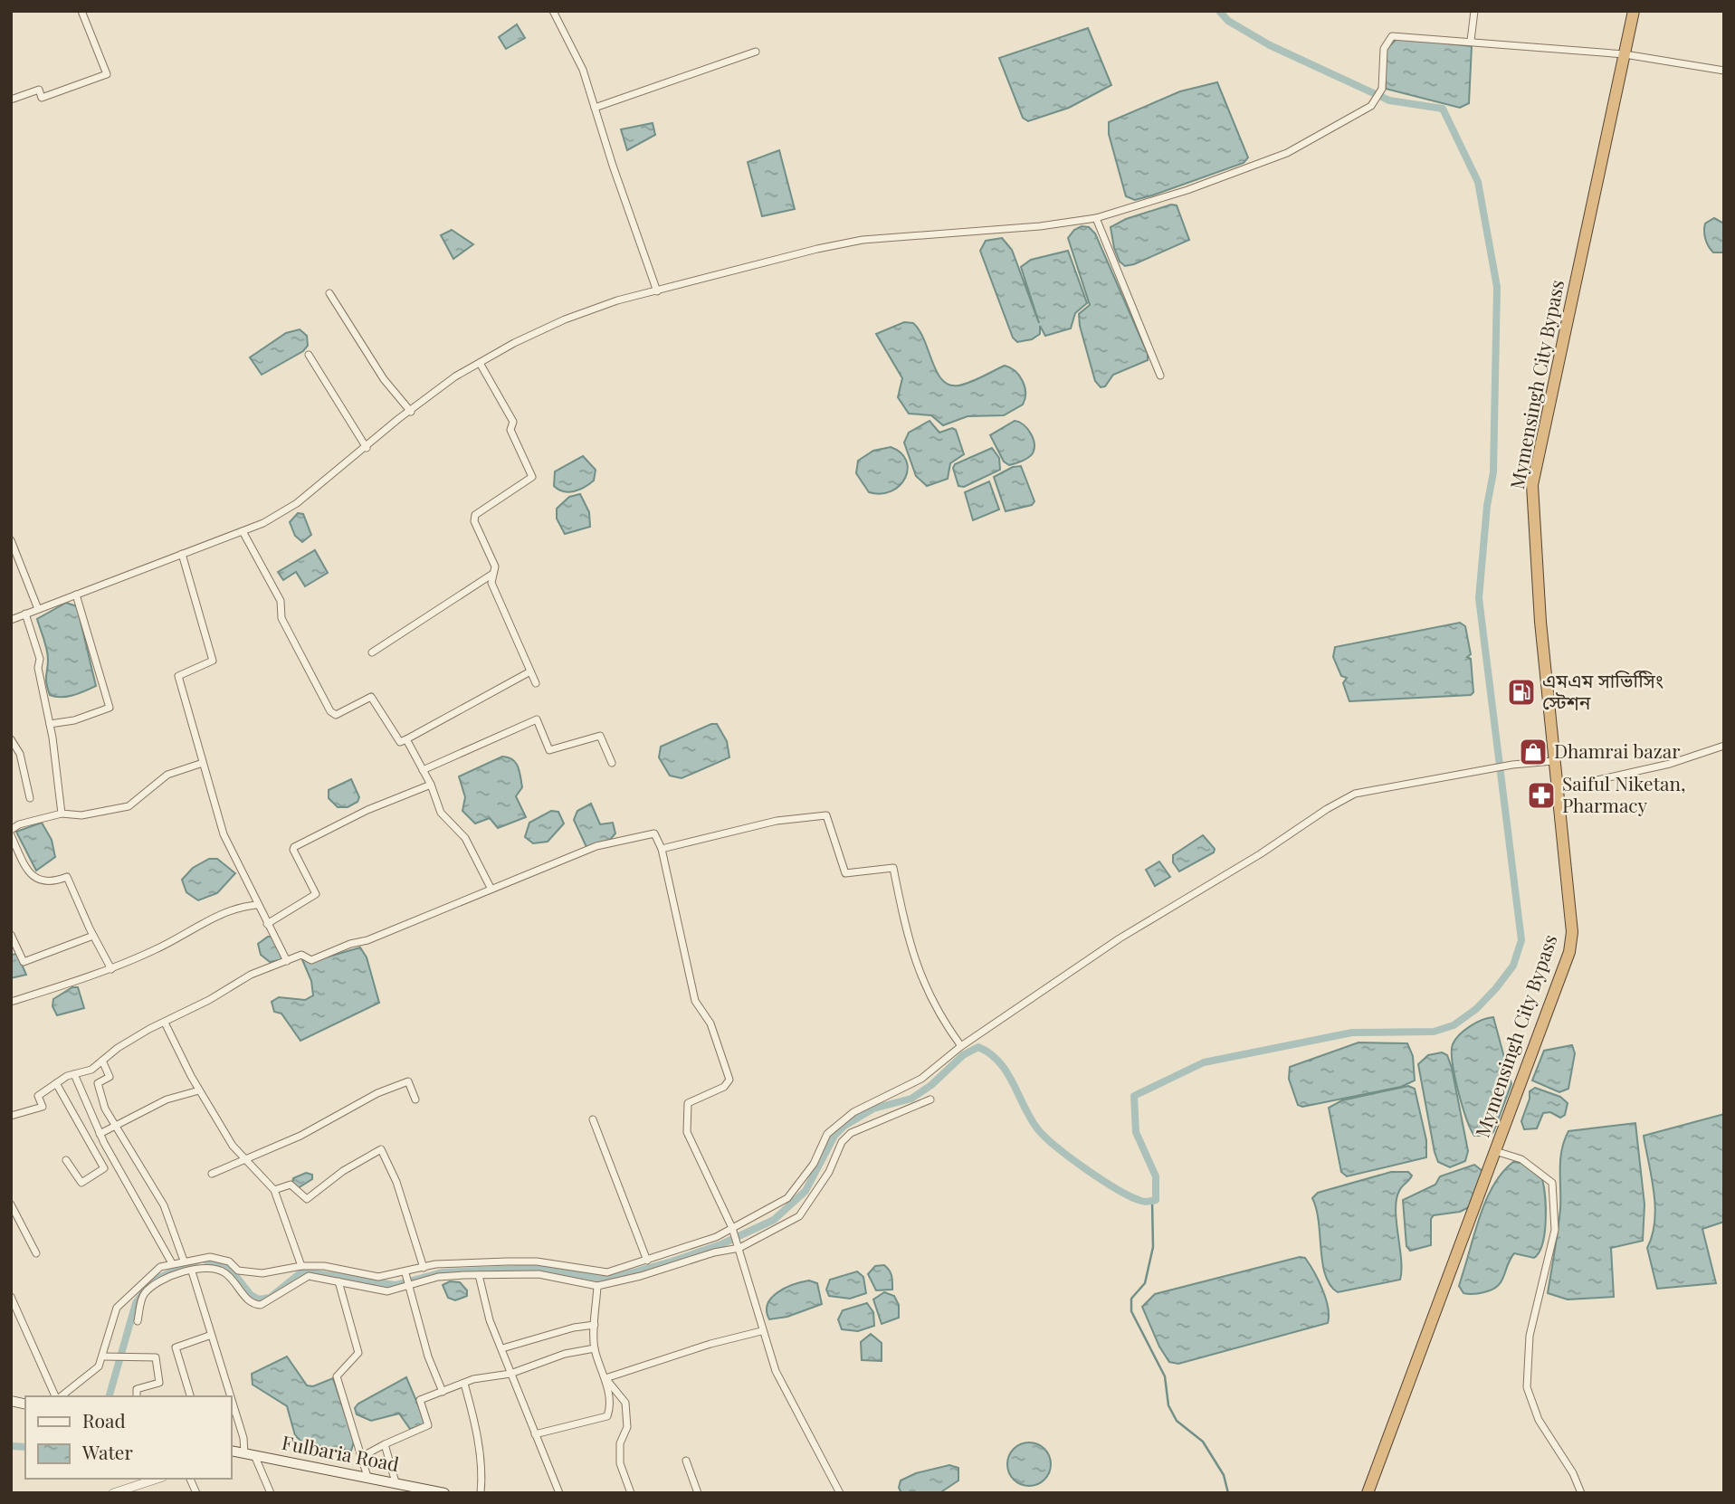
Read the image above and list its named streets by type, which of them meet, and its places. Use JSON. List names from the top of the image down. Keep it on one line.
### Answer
{"streets":{"highway":["Mymensingh City Bypass"],"main road":["Fulbaria Road"]},"places":{"fuel station":["এমএম সাভ‌িসি‌িং স্ট‌েশন"],"shop":["Dhamrai bazar"],"pharmacy":["Saiful Niketan, Pharmacy"]},"legend":["Road","Water"]}
